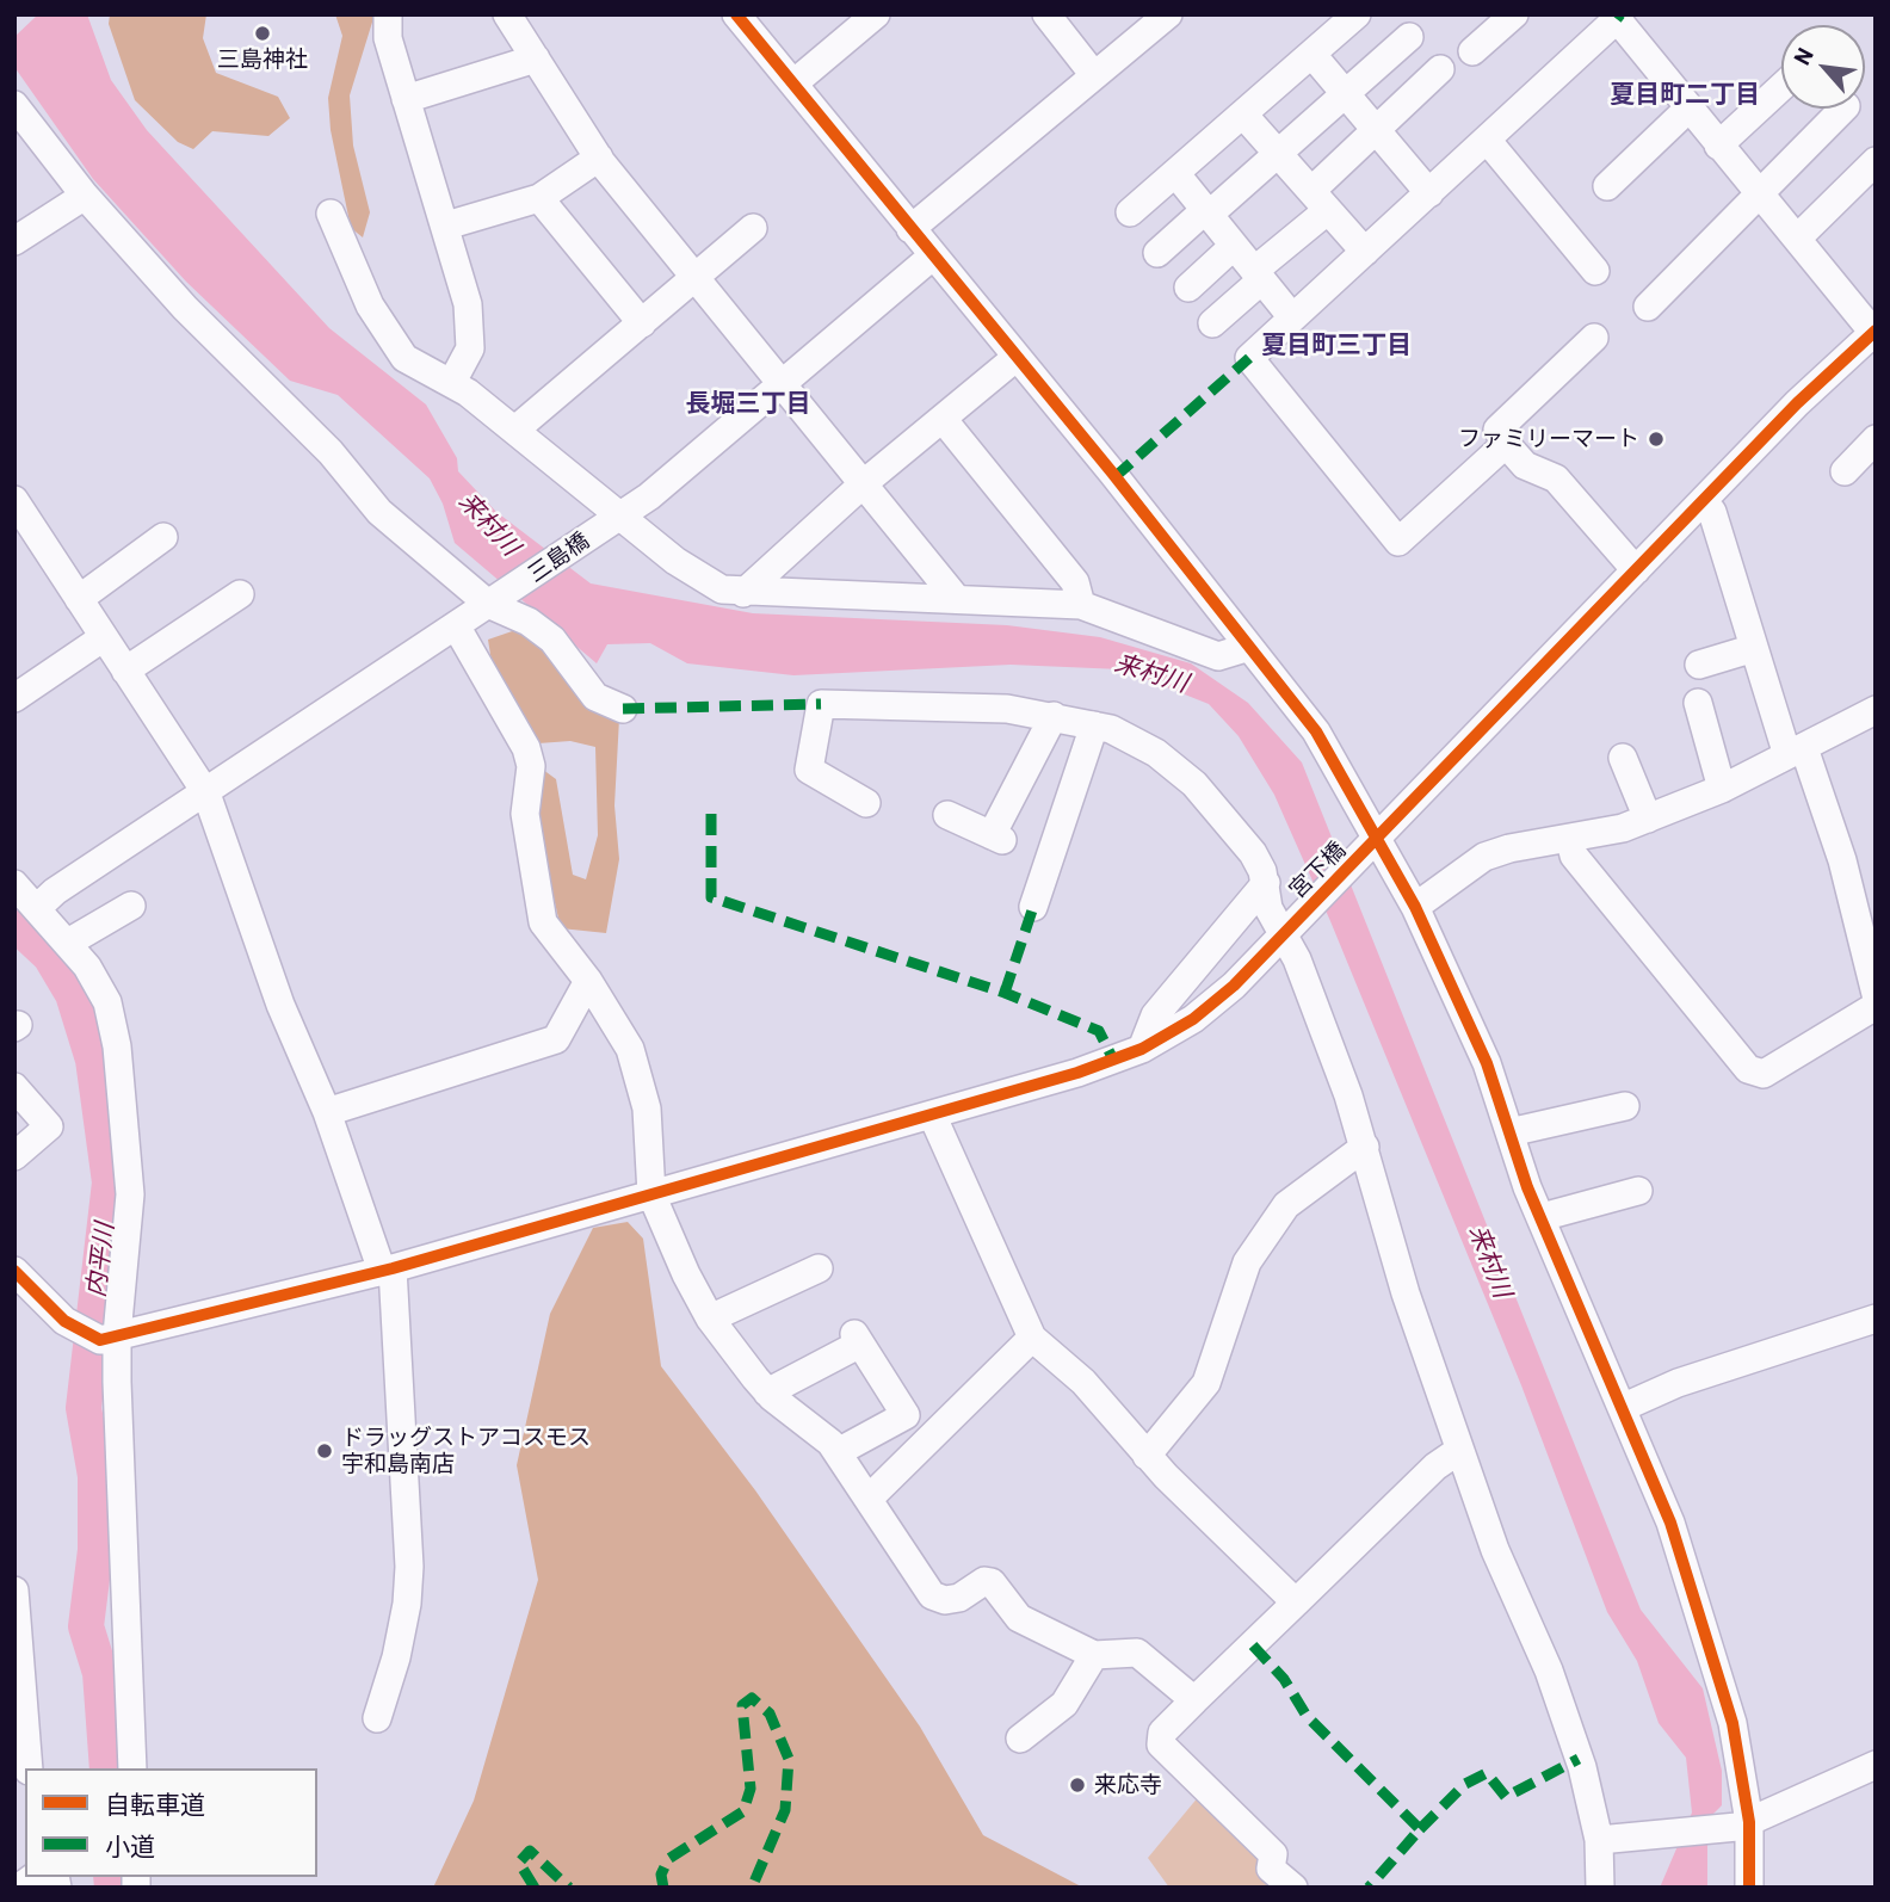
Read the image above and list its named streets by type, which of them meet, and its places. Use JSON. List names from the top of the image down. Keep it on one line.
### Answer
{"streets":{"street":["三島橋","宮下橋"]},"districts":["夏目町二丁目","夏目町三丁目","長堀三丁目"],"water":["来村川","内平川"],"places":["三島神社","ファミリーマート","ドラッグストアコスモス 宇和島南店","来応寺"],"legend":["自転車道","小道"],"north":"top left"}
